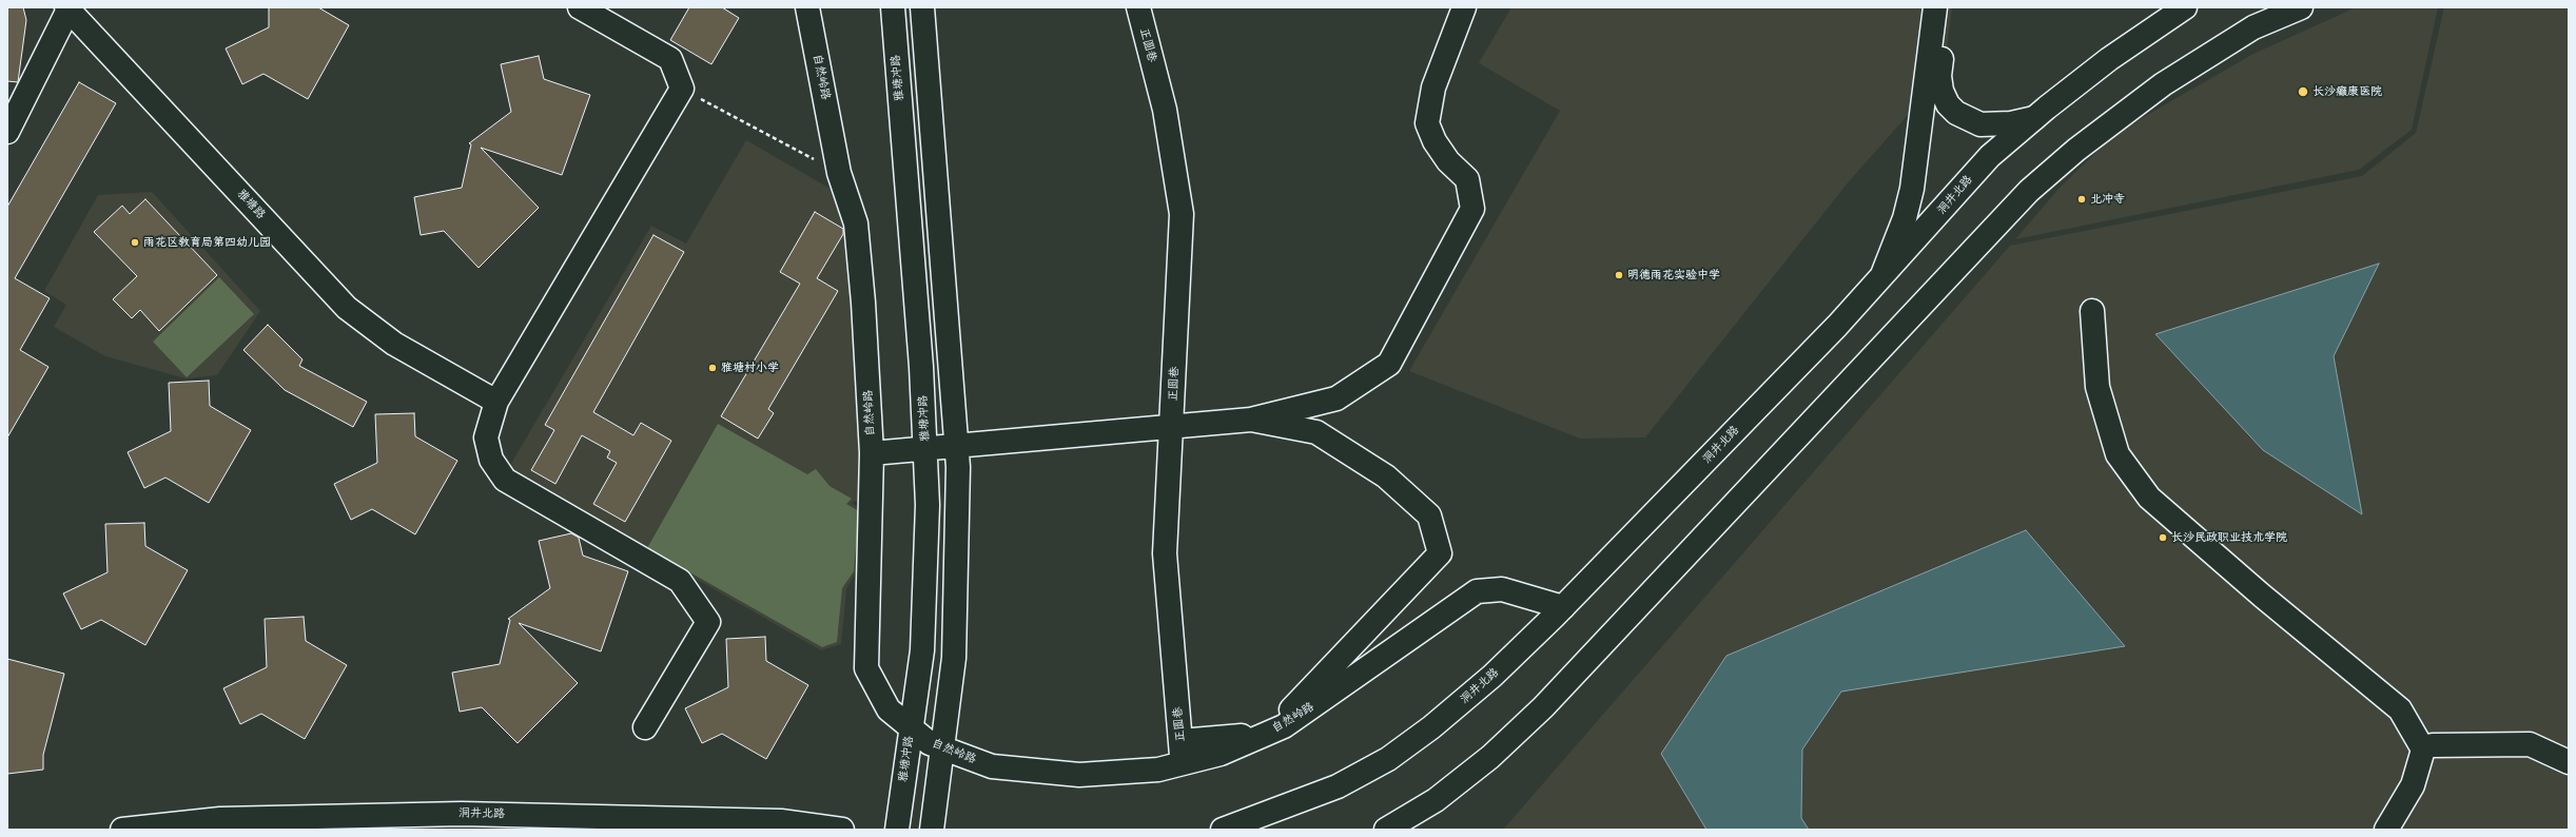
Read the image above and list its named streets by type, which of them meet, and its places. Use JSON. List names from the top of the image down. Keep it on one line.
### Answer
{"streets":{"street":["正圆巷","自然岭路","雅塘冲路","洞井北路","雅塘路"]},"crossings":[["正圆巷","自然岭路"],["自然岭路","雅塘冲路"],["自然岭路","洞井北路"]],"places":["长沙癫康医院","北冲寺","雨花区教育局第四幼儿园","明德雨花实验中学","雅塘村小学","长沙民政职业技术学院"]}
